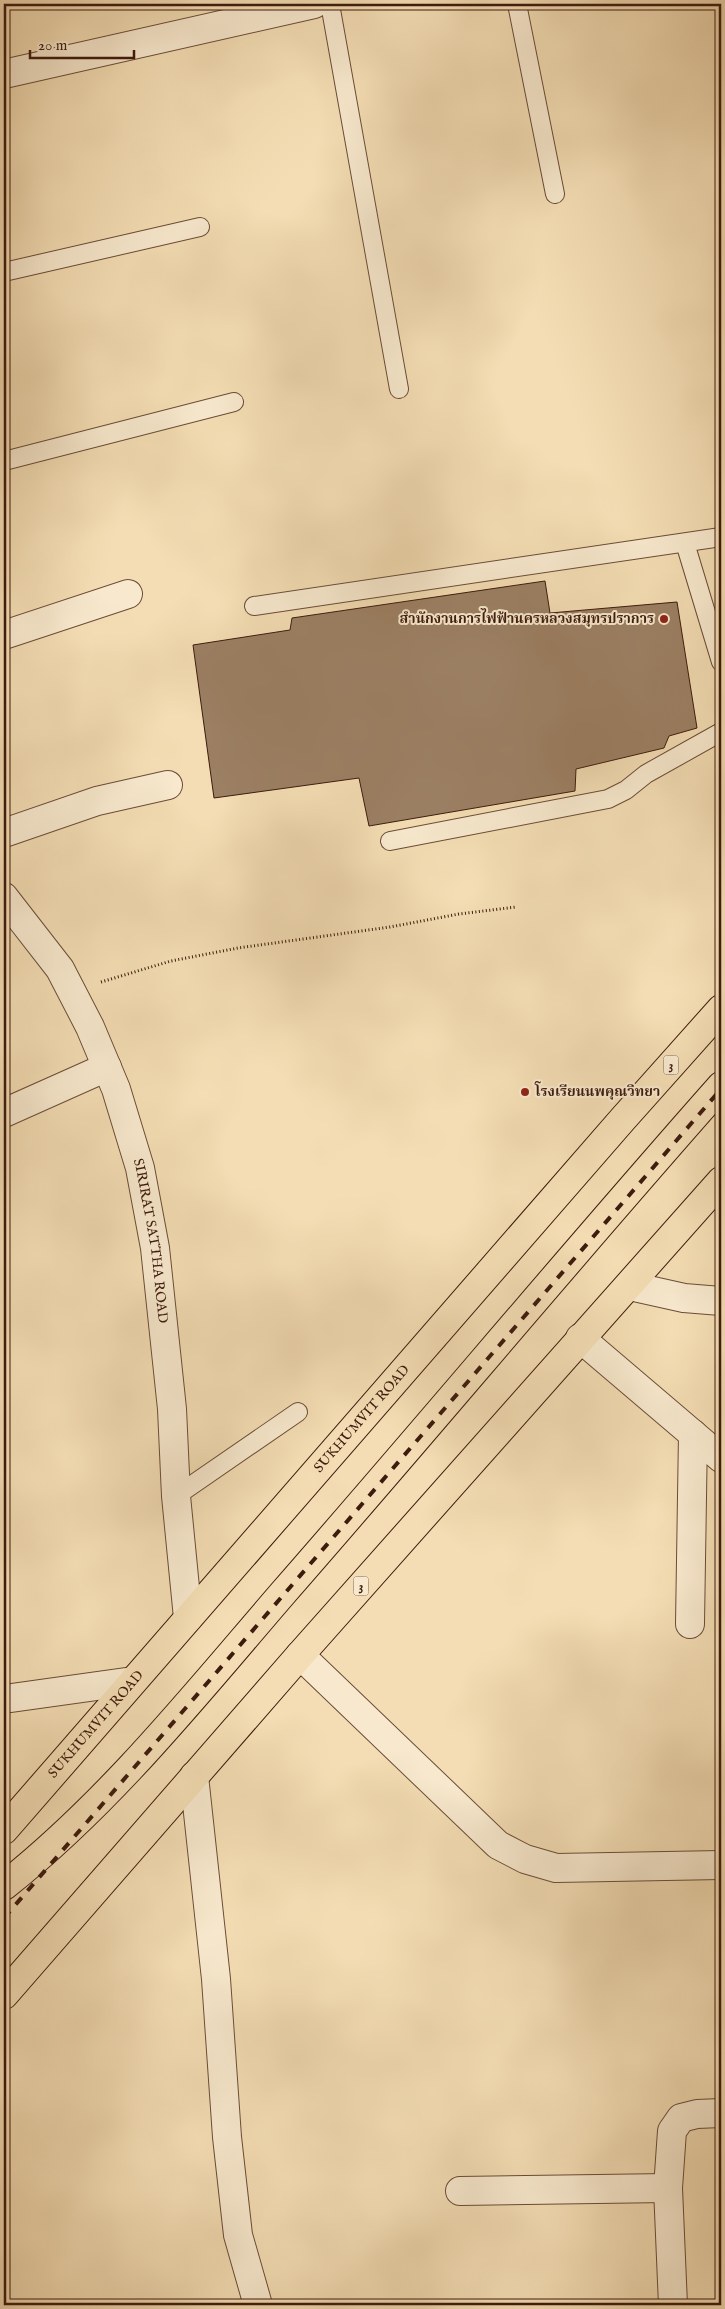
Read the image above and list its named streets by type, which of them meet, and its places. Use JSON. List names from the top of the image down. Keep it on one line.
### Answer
{"streets":{"highway":["3","SUKHUMVIT ROAD"],"street":["SIRIRAT SATTHA ROAD"]},"crossings":[["SIRIRAT SATTHA ROAD","SUKHUMVIT ROAD"]],"places":["สำนักงานการไฟฟ้านครหลวงสมุทรปราการ","โรงเรียนนพคุณวิทยา"],"scale_bar":"20 m"}
